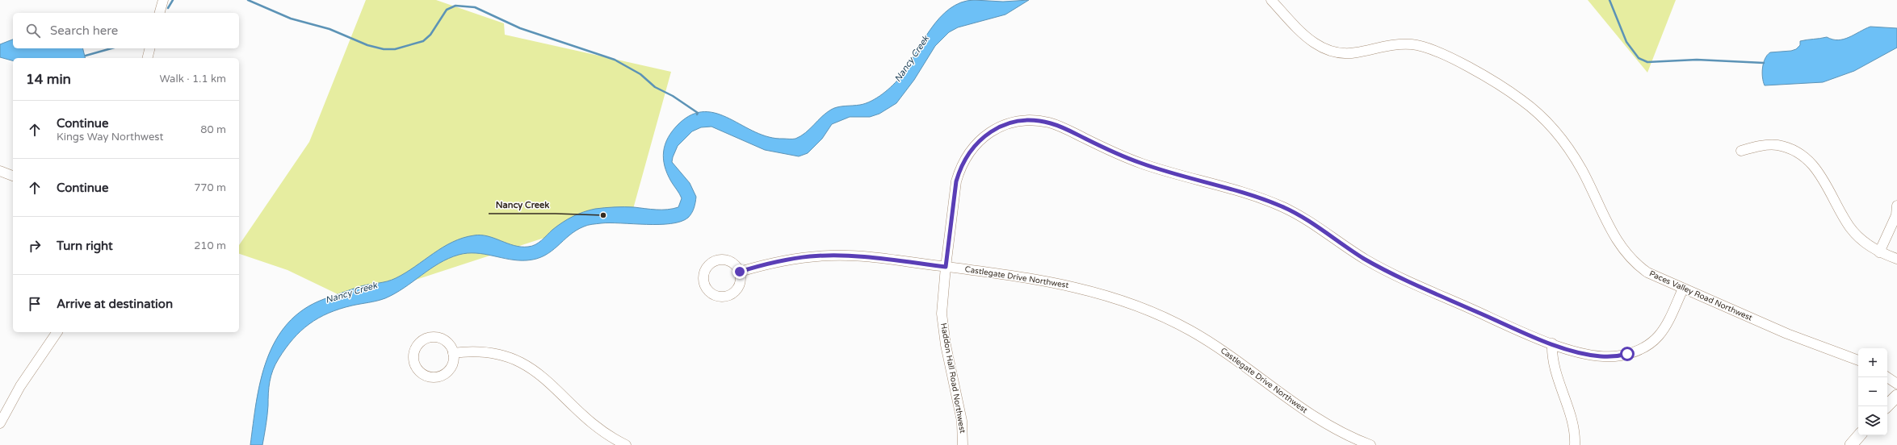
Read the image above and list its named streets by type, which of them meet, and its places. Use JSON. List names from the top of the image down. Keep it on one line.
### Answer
{"streets":{"street":["Castlegate Drive Northwest","Paces Valley Road Northwest","Haddon Hall Road Northwest"]},"crossings":[["Castlegate Drive Northwest","Haddon Hall Road Northwest"],["Paces Valley Road Northwest","Haddon Hall Road Northwest"]],"water":["Nancy Creek"],"places":["Nancy Creek"],"page":{"search":"Search here","heading":["14 min","Walk · 1.1 km"],"list":[["Continue","Kings Way Northwest","80 m"],["Continue","770 m"],["Turn right","210 m"],"Arrive at destination"],"map_buttons":["+","−"]}}
